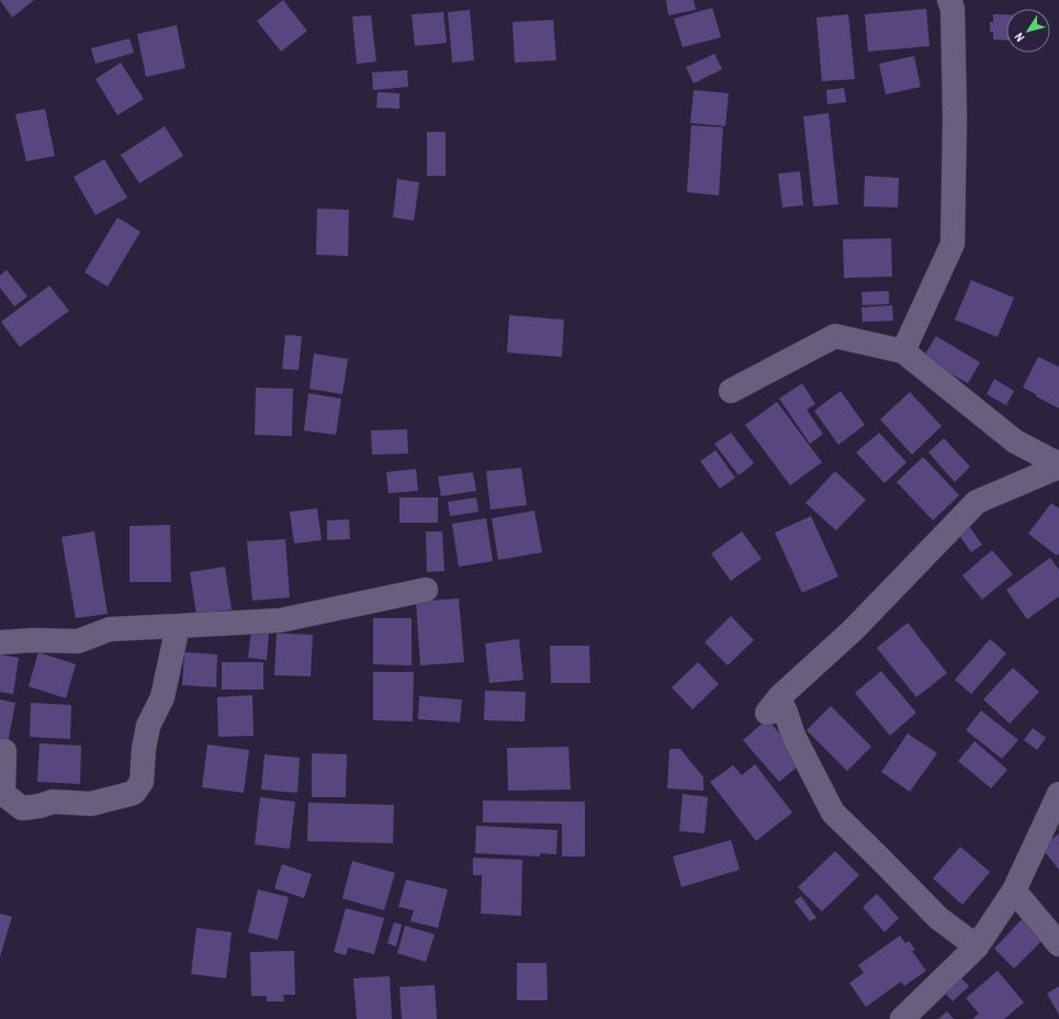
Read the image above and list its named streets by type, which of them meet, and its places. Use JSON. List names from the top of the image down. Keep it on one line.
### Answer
{"north":"bottom left"}
